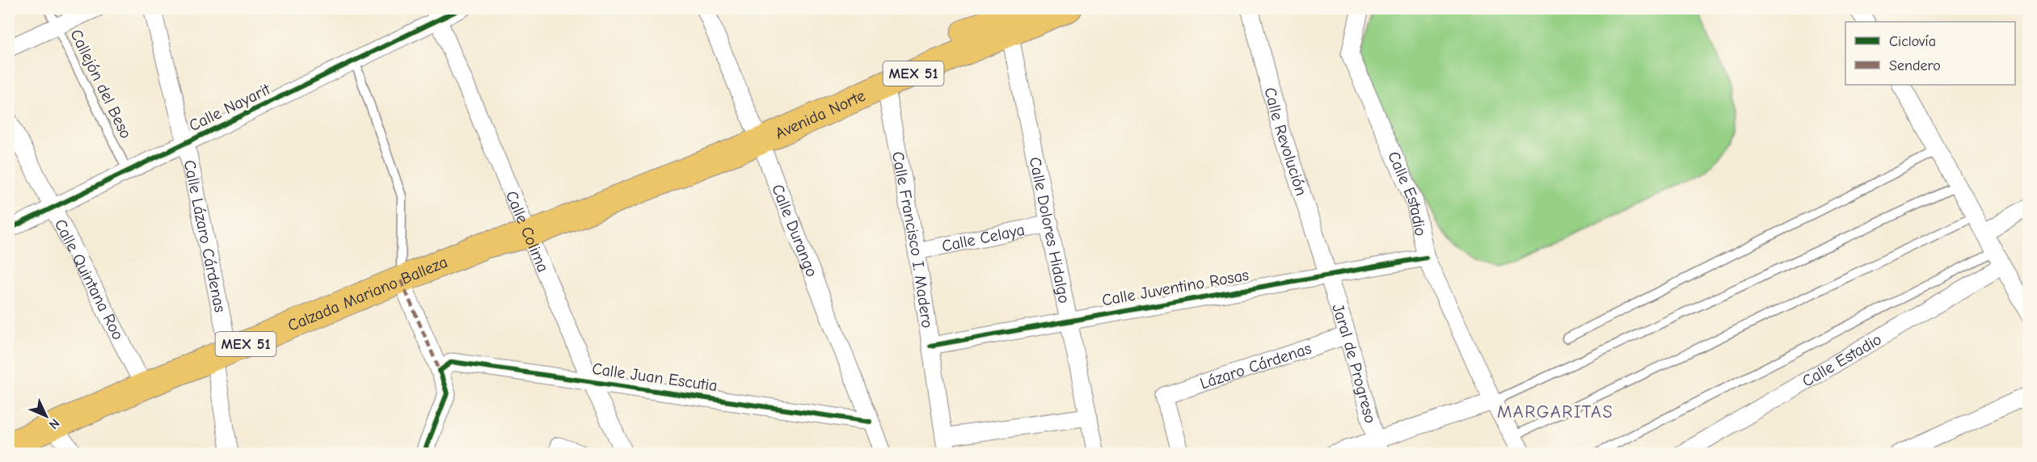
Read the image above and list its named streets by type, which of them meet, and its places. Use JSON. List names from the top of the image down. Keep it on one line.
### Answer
{"streets":{"main road":["MEX 51","Avenida Norte","Calzada Mariano Balleza"],"street":["Calle Nayarit","Calle Revolución","Calle Estadio","Calle Dolores Hidalgo","Calle Durango","Calle Colima","Calle Lázaro Cárdenas","Calle Celaya","Calle Francisco I. Madero","Calle Quintana Roo","Calle Juventino Rosas","Jaral de Progreso","Lázaro Cárdenas","Calle Juan Escutia"],"lane":["Callejón del Beso"]},"crossings":[["Callejón del Beso","Calle Nayarit"],["Calle Nayarit","Calle Colima"],["Calle Nayarit","Calle Lázaro Cárdenas"],["Calle Nayarit","Calle Quintana Roo"],["Avenida Norte","Calle Dolores Hidalgo"],["Avenida Norte","Calle Durango"],["Avenida Norte","Calle Francisco I. Madero"],["Avenida Norte","Calzada Mariano Balleza"],["Calle Revolución","Calle Juventino Rosas"],["Calle Revolución","Jaral de Progreso"],["Calle Estadio","Calle Juventino Rosas"],["Calle Dolores Hidalgo","Calle Celaya"],["Calle Dolores Hidalgo","Calle Juventino Rosas"],["Calle Durango","Calzada Mariano Balleza"],["Calle Durango","Calle Juan Escutia"],["Calle Colima","Calzada Mariano Balleza"],["Calle Colima","Calle Juan Escutia"],["Calle Lázaro Cárdenas","Calzada Mariano Balleza"],["Calle Celaya","Calle Francisco I. Madero"],["Calle Francisco I. Madero","Calle Juventino Rosas"],["Calle Quintana Roo","Calzada Mariano Balleza"],["Calle Juventino Rosas","Jaral de Progreso"],["Jaral de Progreso","Lázaro Cárdenas"]],"districts":["MARGARITAS"],"legend":["Ciclovía","Sendero"],"north":"bottom right"}
